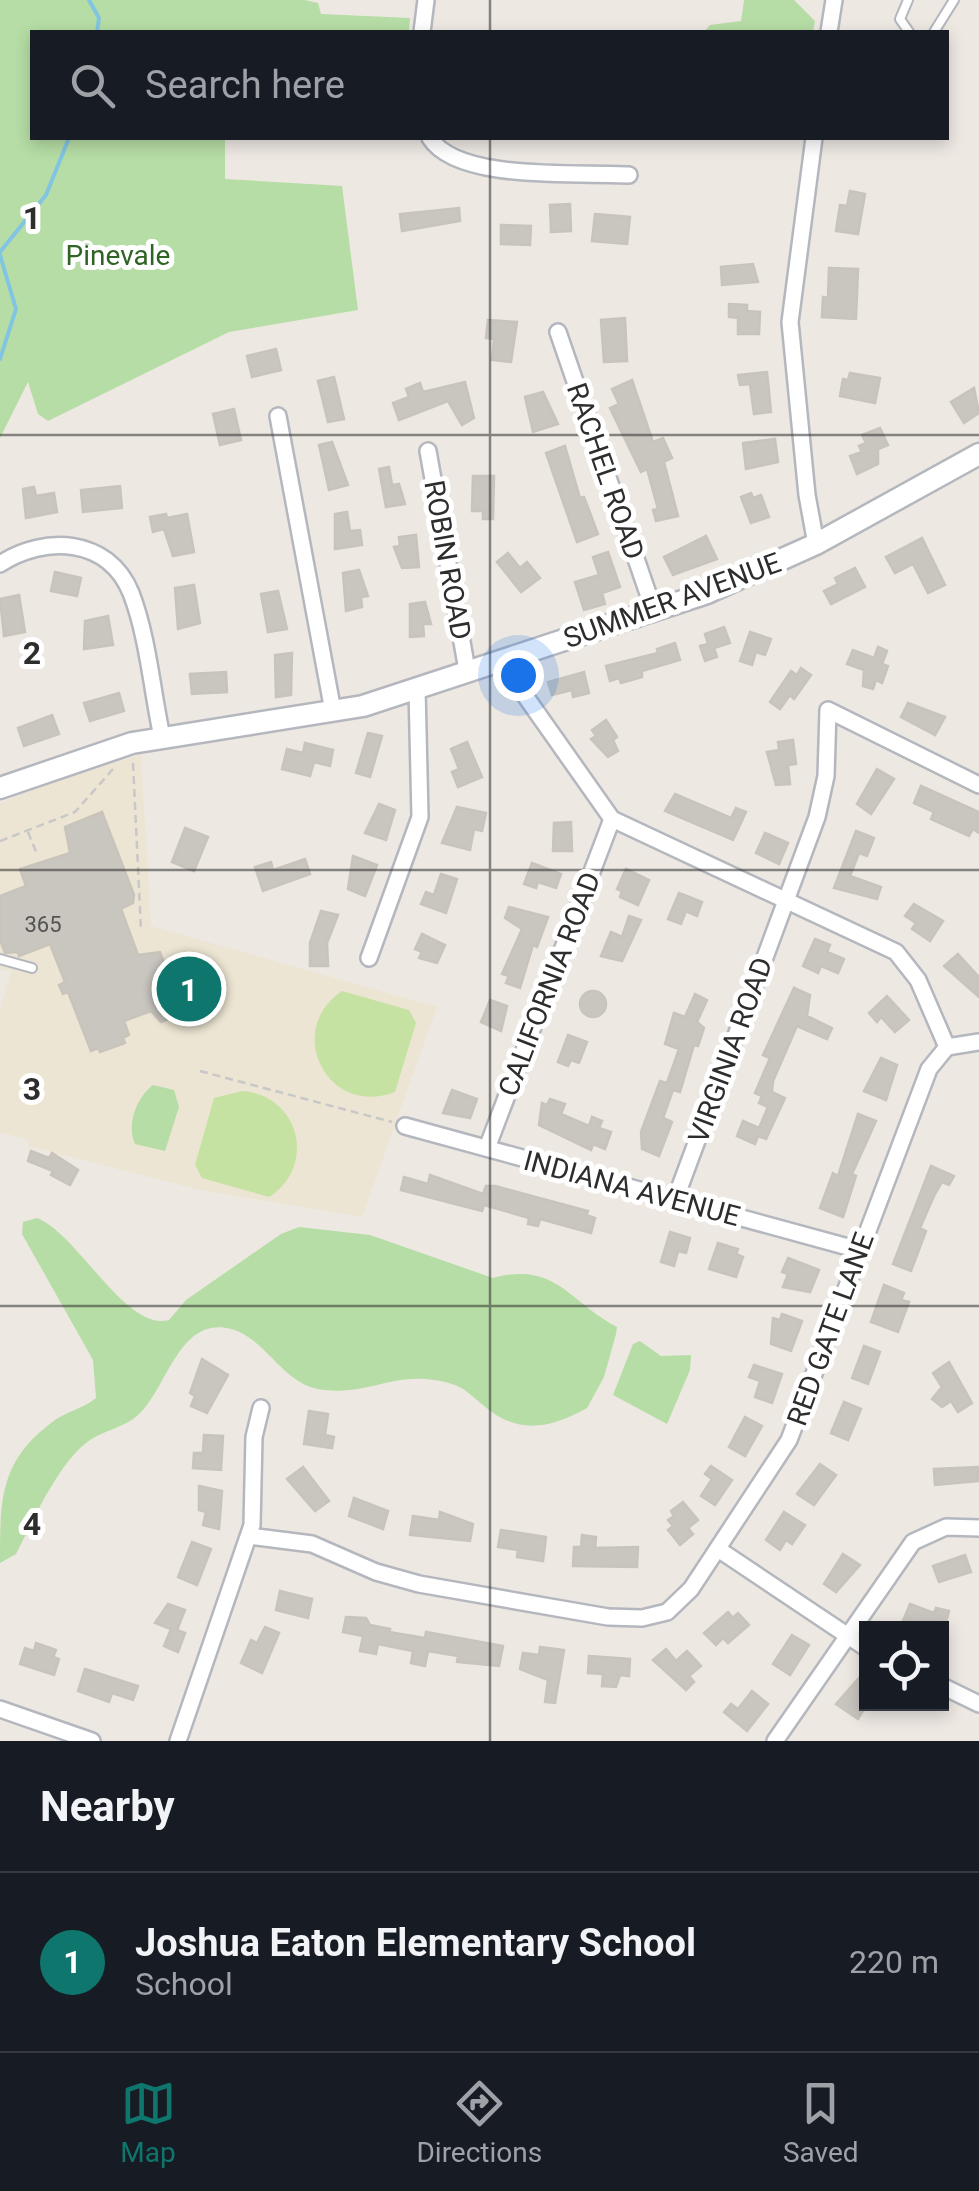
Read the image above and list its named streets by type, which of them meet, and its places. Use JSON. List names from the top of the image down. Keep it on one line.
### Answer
{"streets":{"street":["RACHEL ROAD","ROBIN ROAD","SUMMER AVENUE","CALIFORNIA ROAD","VIRGINIA ROAD","INDIANA AVENUE","RED GATE LANE"]},"crossings":[["RACHEL ROAD","SUMMER AVENUE"],["ROBIN ROAD","SUMMER AVENUE"],["CALIFORNIA ROAD","INDIANA AVENUE"],["VIRGINIA ROAD","INDIANA AVENUE"],["INDIANA AVENUE","RED GATE LANE"]],"parks":["Pinevale"],"house_numbers":["365"],"page":{"search":"Search here","pins":"1","heading":"Nearby","list":[{"mark":"1","name":"Joshua Eaton Elementary School","note":"School","value":"220 m"}],"nav":["Map","Directions","Saved"]},"grid":{"rows":["1","2","3","4"]}}
